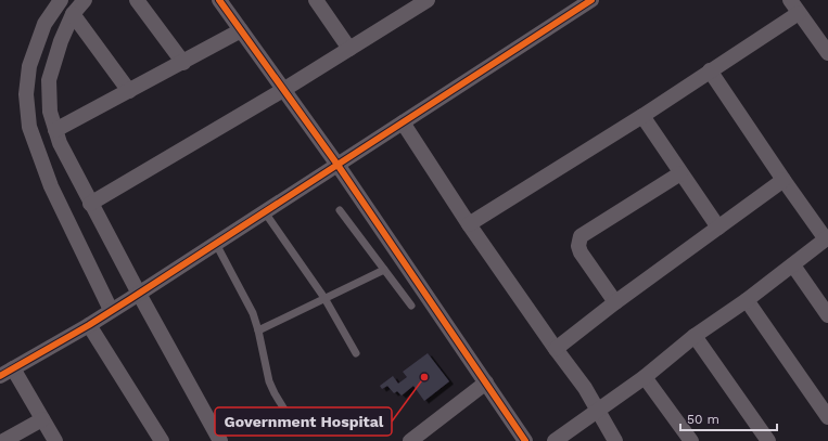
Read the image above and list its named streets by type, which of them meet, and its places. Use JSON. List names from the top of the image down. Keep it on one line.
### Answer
{"places":["Government Hospital"],"scale_bar":"50 m"}
